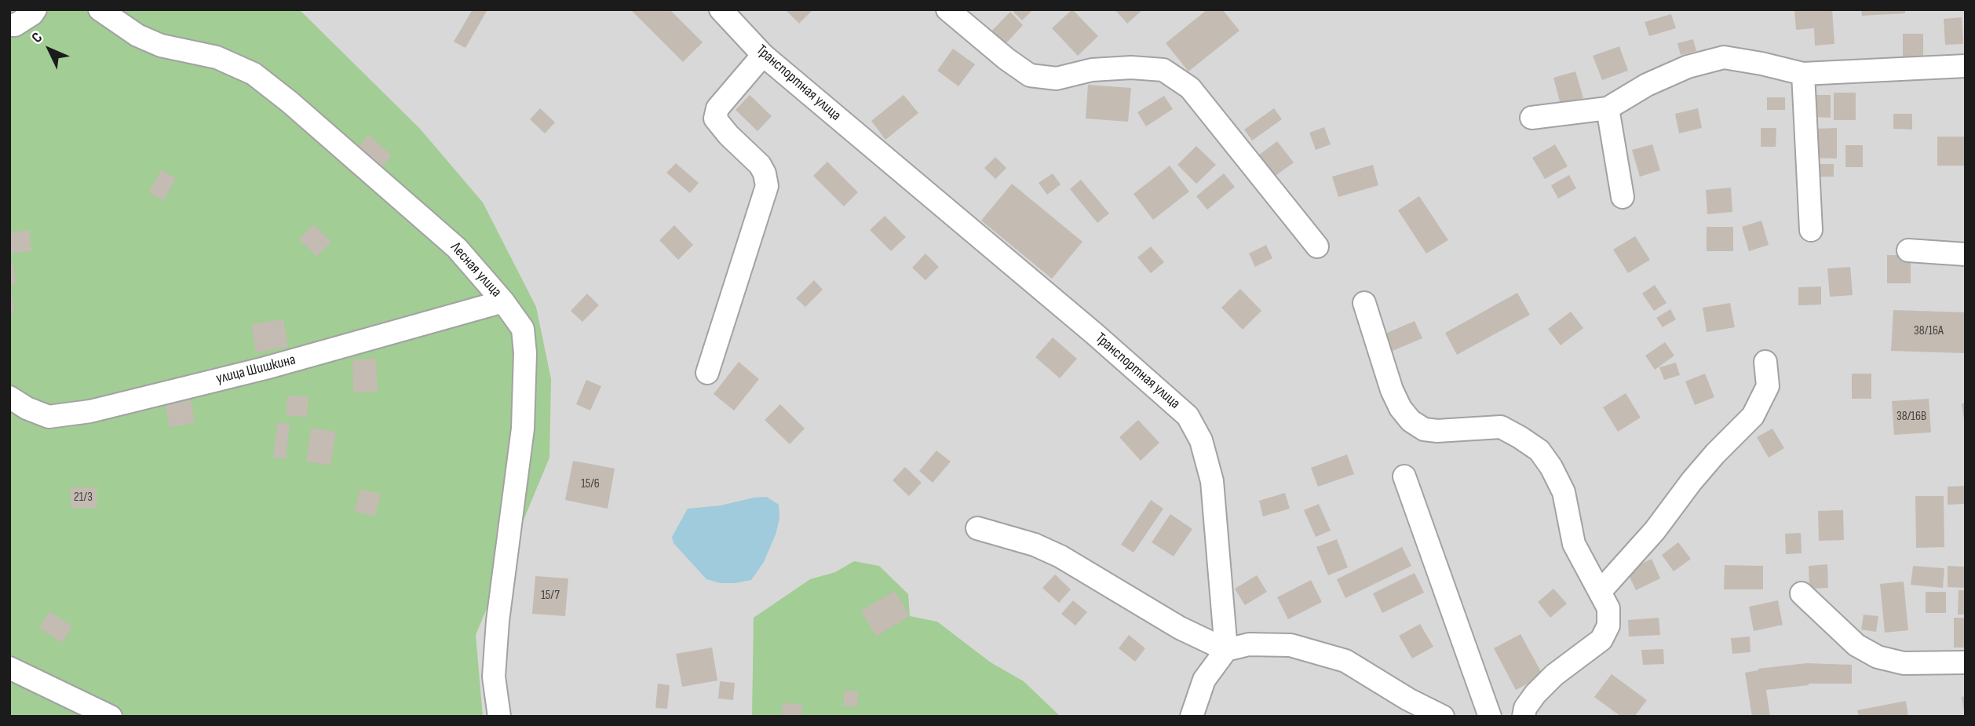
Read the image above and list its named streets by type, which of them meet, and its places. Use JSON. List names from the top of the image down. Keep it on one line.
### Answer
{"streets":{"street":["Транспортная улица","Лесная улица","улица Шишкина"]},"crossings":[["Лесная улица","улица Шишкина"]],"house_numbers":["38/16А","38/16В","15/6","21/3","15/7"],"north":"top left"}
